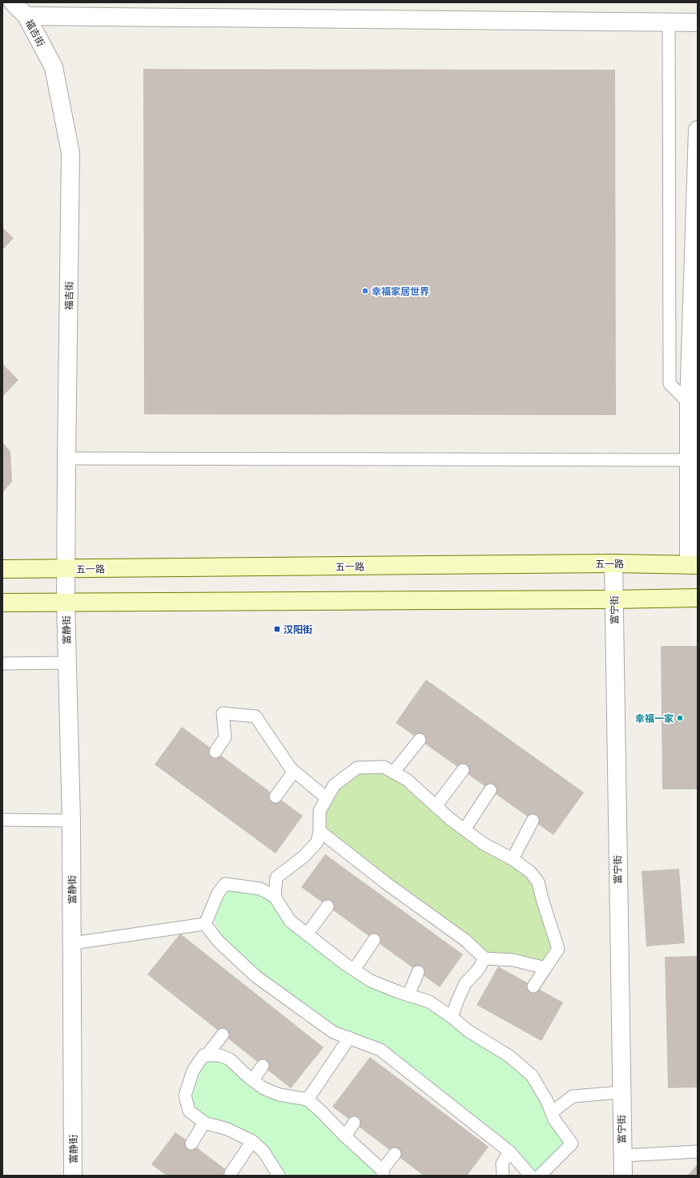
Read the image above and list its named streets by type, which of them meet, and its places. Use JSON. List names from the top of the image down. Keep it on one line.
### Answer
{"streets":{"main road":["五一路"],"street":["福吉街","富宁街","富静街"]},"crossings":[["福吉街","五一路"],["福吉街","富静街"],["五一路","富宁街"]],"places":{"other":["幸福家居世界","幸福一家"],"transit":["汉阳街"]}}
